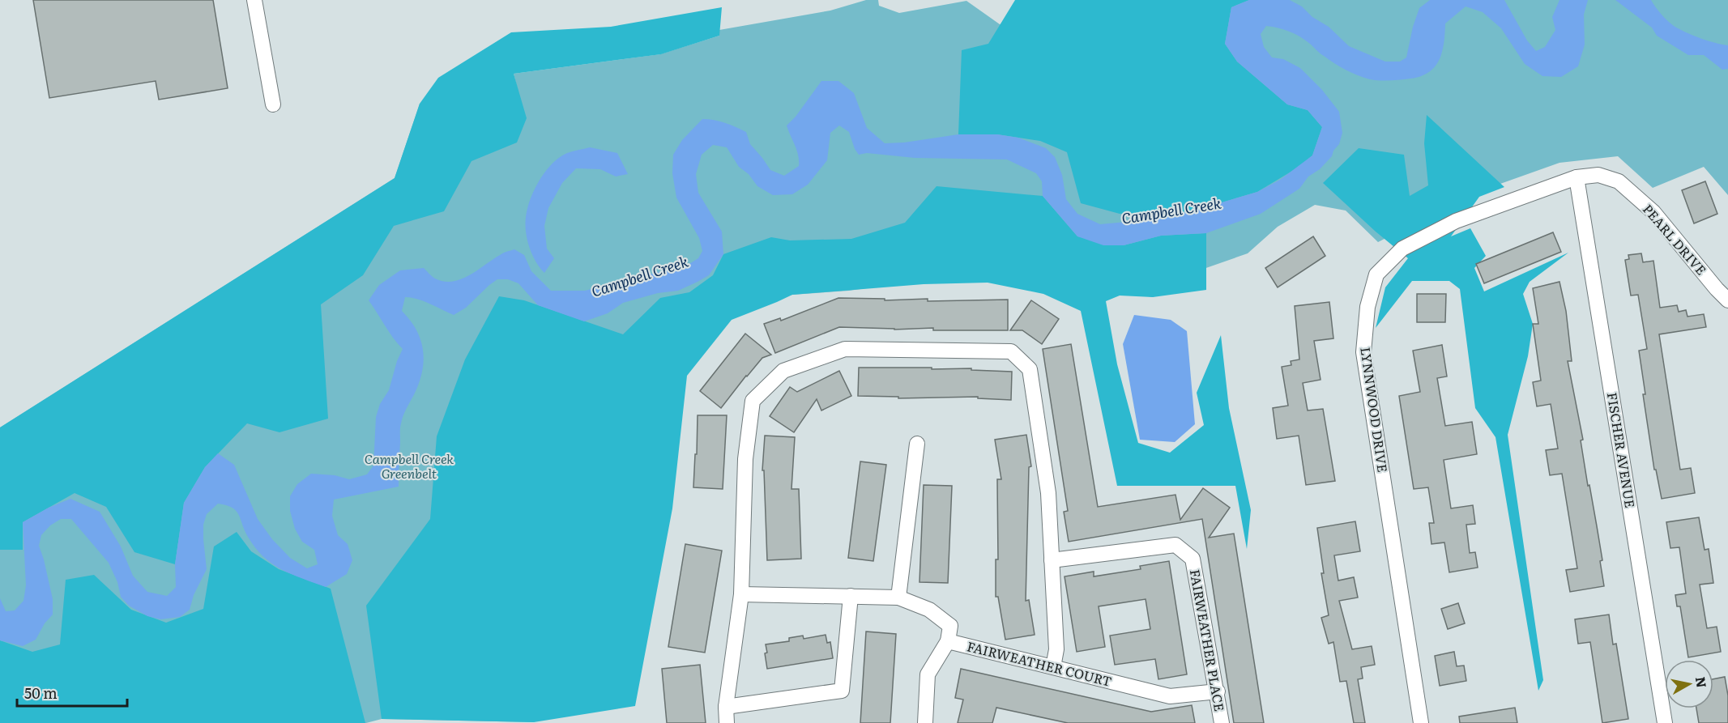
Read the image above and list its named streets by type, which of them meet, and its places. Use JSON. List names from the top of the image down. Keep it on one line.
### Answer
{"streets":{"street":["PEARL DRIVE","LYNNWOOD DRIVE","FISCHER AVENUE","FAIRWEATHER PLACE","FAIRWEATHER COURT"]},"crossings":[["PEARL DRIVE","LYNNWOOD DRIVE"],["LYNNWOOD DRIVE","FISCHER AVENUE"],["FAIRWEATHER PLACE","FAIRWEATHER COURT"]],"water":["Campbell Creek"],"parks":["Campbell Creek Greenbelt"],"scale_bar":"50 m","north":"right"}
